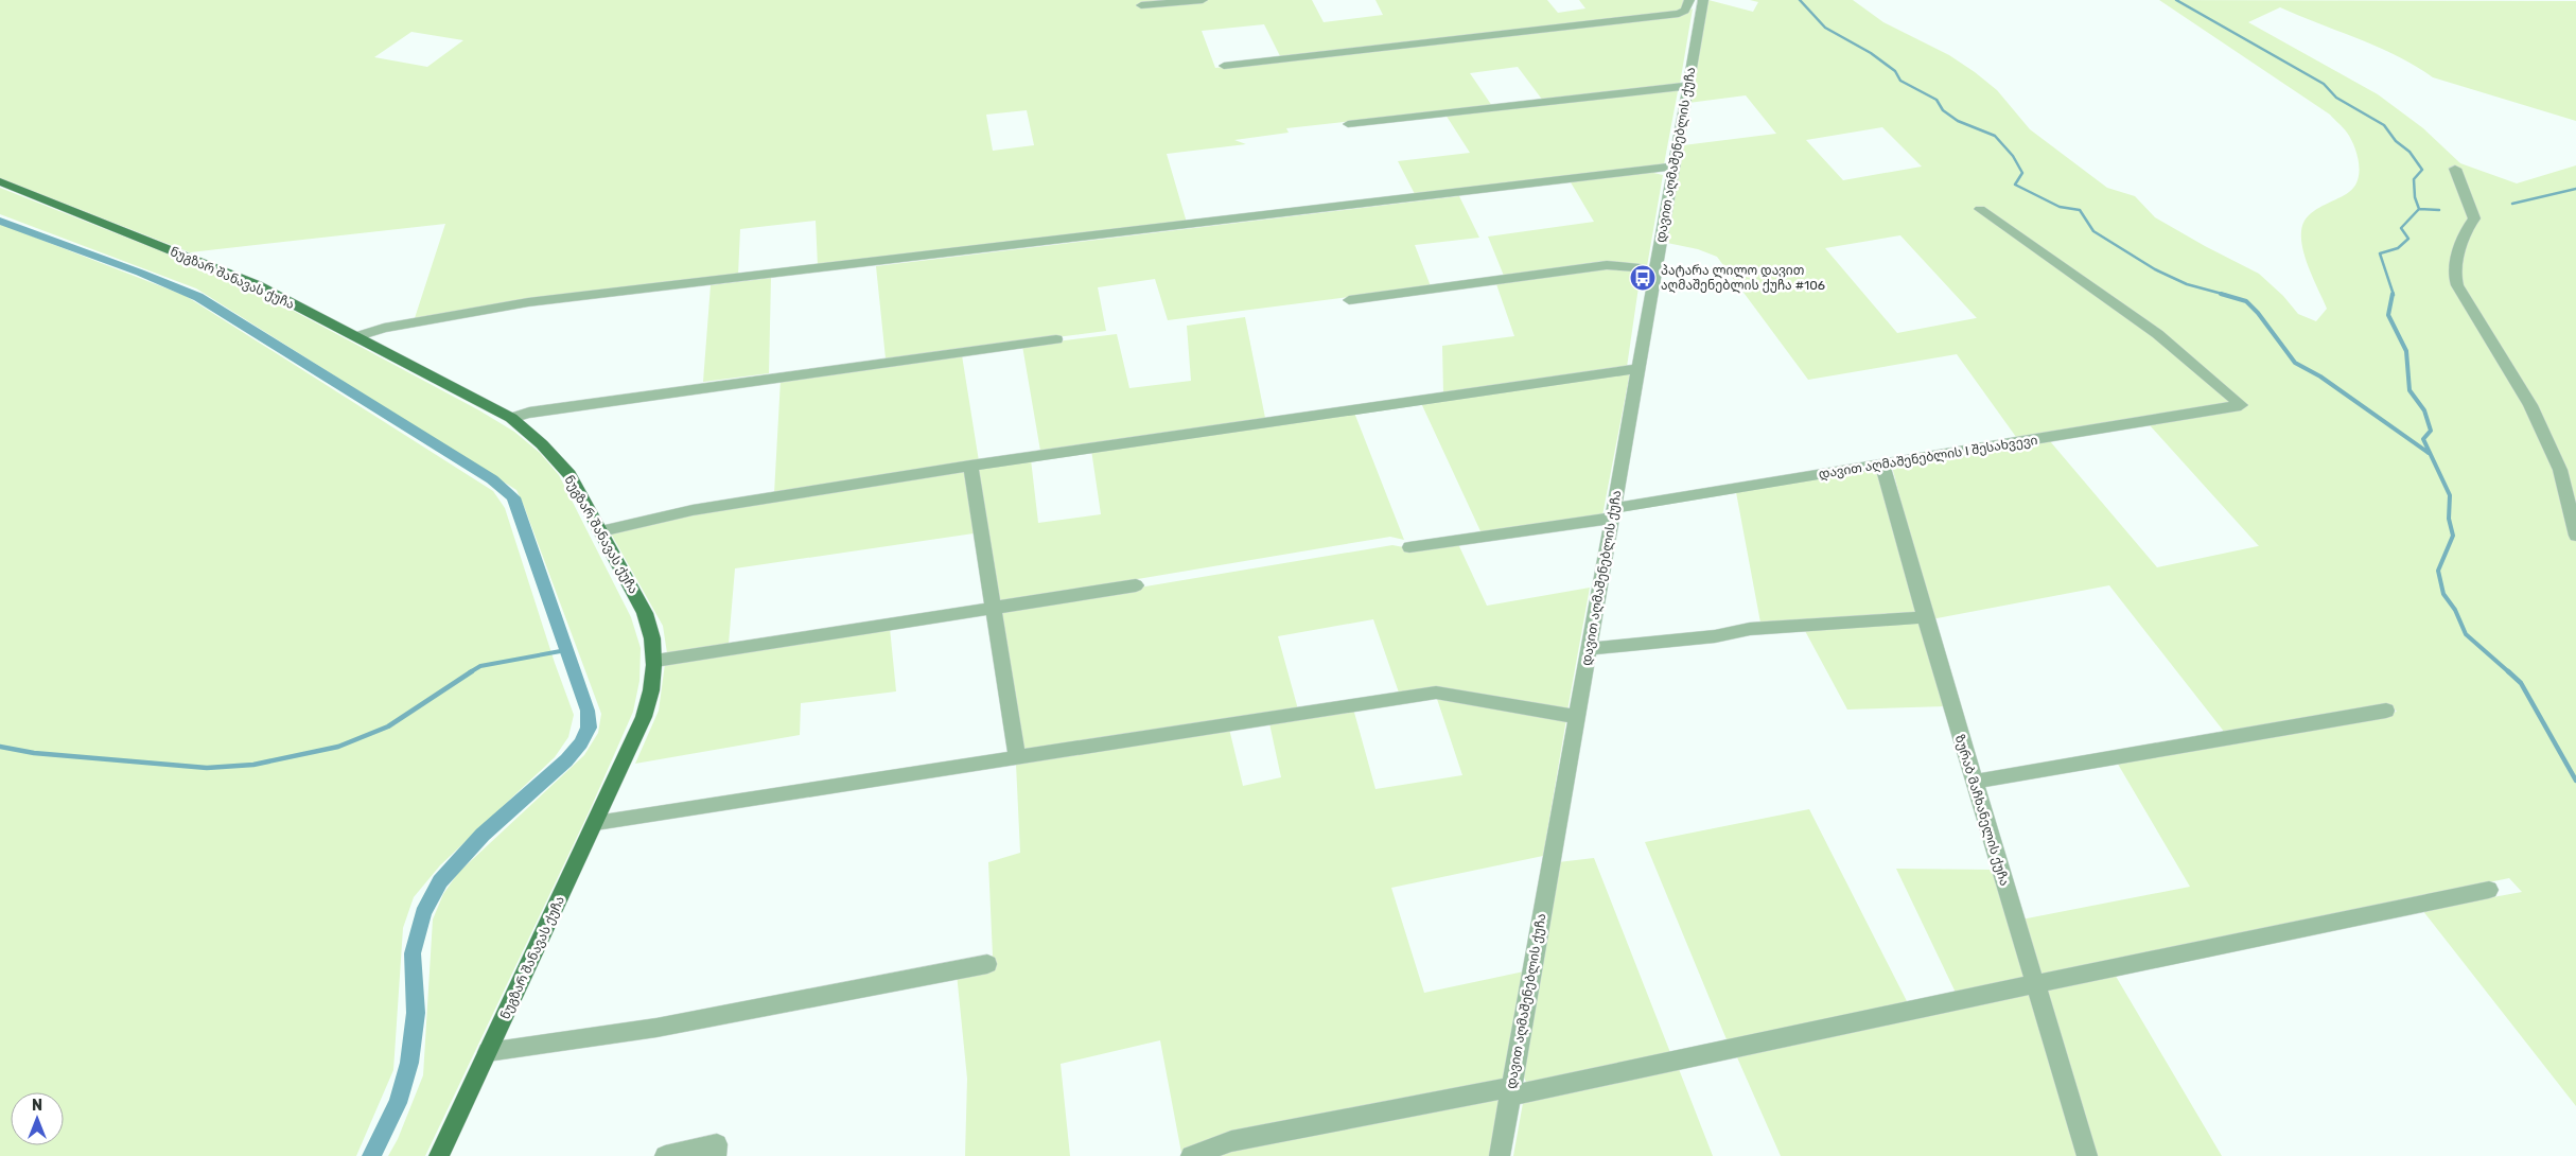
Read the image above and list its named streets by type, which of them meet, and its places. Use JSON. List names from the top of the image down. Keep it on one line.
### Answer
{"streets":{"main road":["ნუგზარ შანავას ქუჩა"],"street":["დავით აღმაშენებლის ქუჩა","დავით აღმაშენებლის I შესახვევი","ზურაბ მაჩხანელის ქუჩა"]},"crossings":[["დავით აღმაშენებლის ქუჩა","დავით აღმაშენებლის I შესახვევი"],["დავით აღმაშენებლის I შესახვევი","ზურაბ მაჩხანელის ქუჩა"]],"places":{"bus stop":["პატარა ლილო დავით აღმაშენებლის ქუჩა #106"]},"north":"top"}
